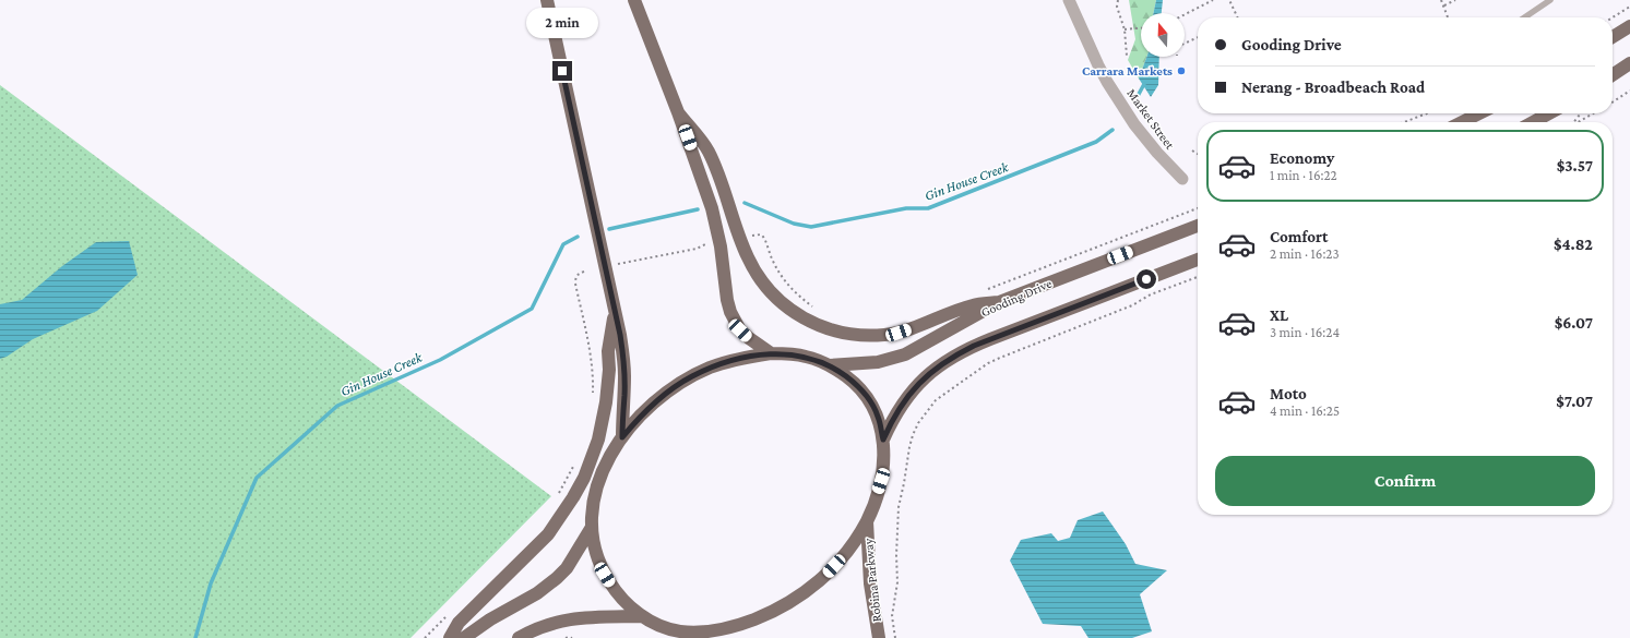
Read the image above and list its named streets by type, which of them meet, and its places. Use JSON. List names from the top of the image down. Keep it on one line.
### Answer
{"streets":{"main road":["Gooding Drive","Robina Parkway"],"street":["Market Street"]},"water":["Gin House Creek"],"places":["Carrara Markets"],"north":"top","page":{"bubble":"2 min","banner":["Gooding Drive","Nerang - Broadbeach Road"],"list":[{"name":"Economy","note":"1 min · 16:22","value":"$3.57"},{"name":"Comfort","note":"2 min · 16:23","value":"$4.82"},{"name":"XL","note":"3 min · 16:24","value":"$6.07"},{"name":"Moto","note":"4 min · 16:25","value":"$7.07"}],"buttons":"Confirm"}}
